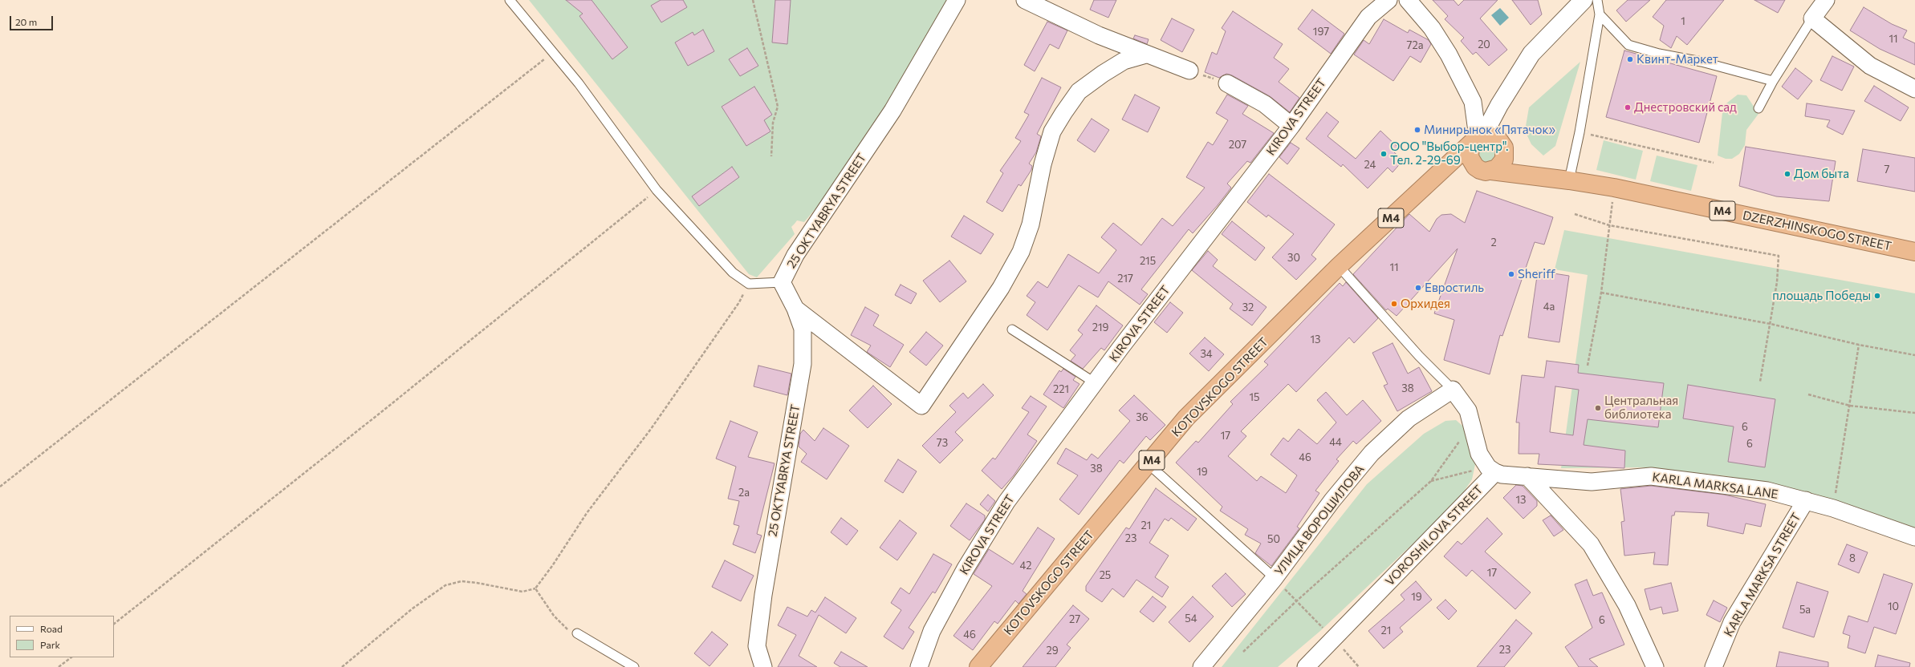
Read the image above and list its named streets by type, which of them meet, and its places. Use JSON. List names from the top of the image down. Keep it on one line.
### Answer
{"streets":{"highway":["M4","DZERZHINSKOGO STREET","KOTOVSKOGO STREET"],"street":["KIROVA STREET","25 OKTYABRYA STREET","KARLA MARKSA LANE","УЛИЦА ВОРОШИЛОВА","VOROSHILOVA STREET","KARLA MARKSA STREET"]},"crossings":[["M4","DZERZHINSKOGO STREET"],["M4","KOTOVSKOGO STREET"],["KARLA MARKSA LANE","VOROSHILOVA STREET"],["KARLA MARKSA LANE","KARLA MARKSA STREET"]],"places":["Квинт-Маркет","Днестровский сад","Минирынок «Пятачок»","ООО \"Выбор-центр\". Тел. 2-29-69","Дом быта","Sheriff","Евростиль","площадь Победы","Орхидея","Центральная библиотека"],"house_numbers":["1","197","11","20","72а","207","24","7","2","30","215","11","217","4а","32","219","13","34","38","221","15","36","6","17","44","73","6","46","38","19","2а","13","21","23","50","8","42","17","25","19","10","5а","54","27","6","21","46","23","29"],"legend":["Road","Park"],"scale_bar":"20 m"}
